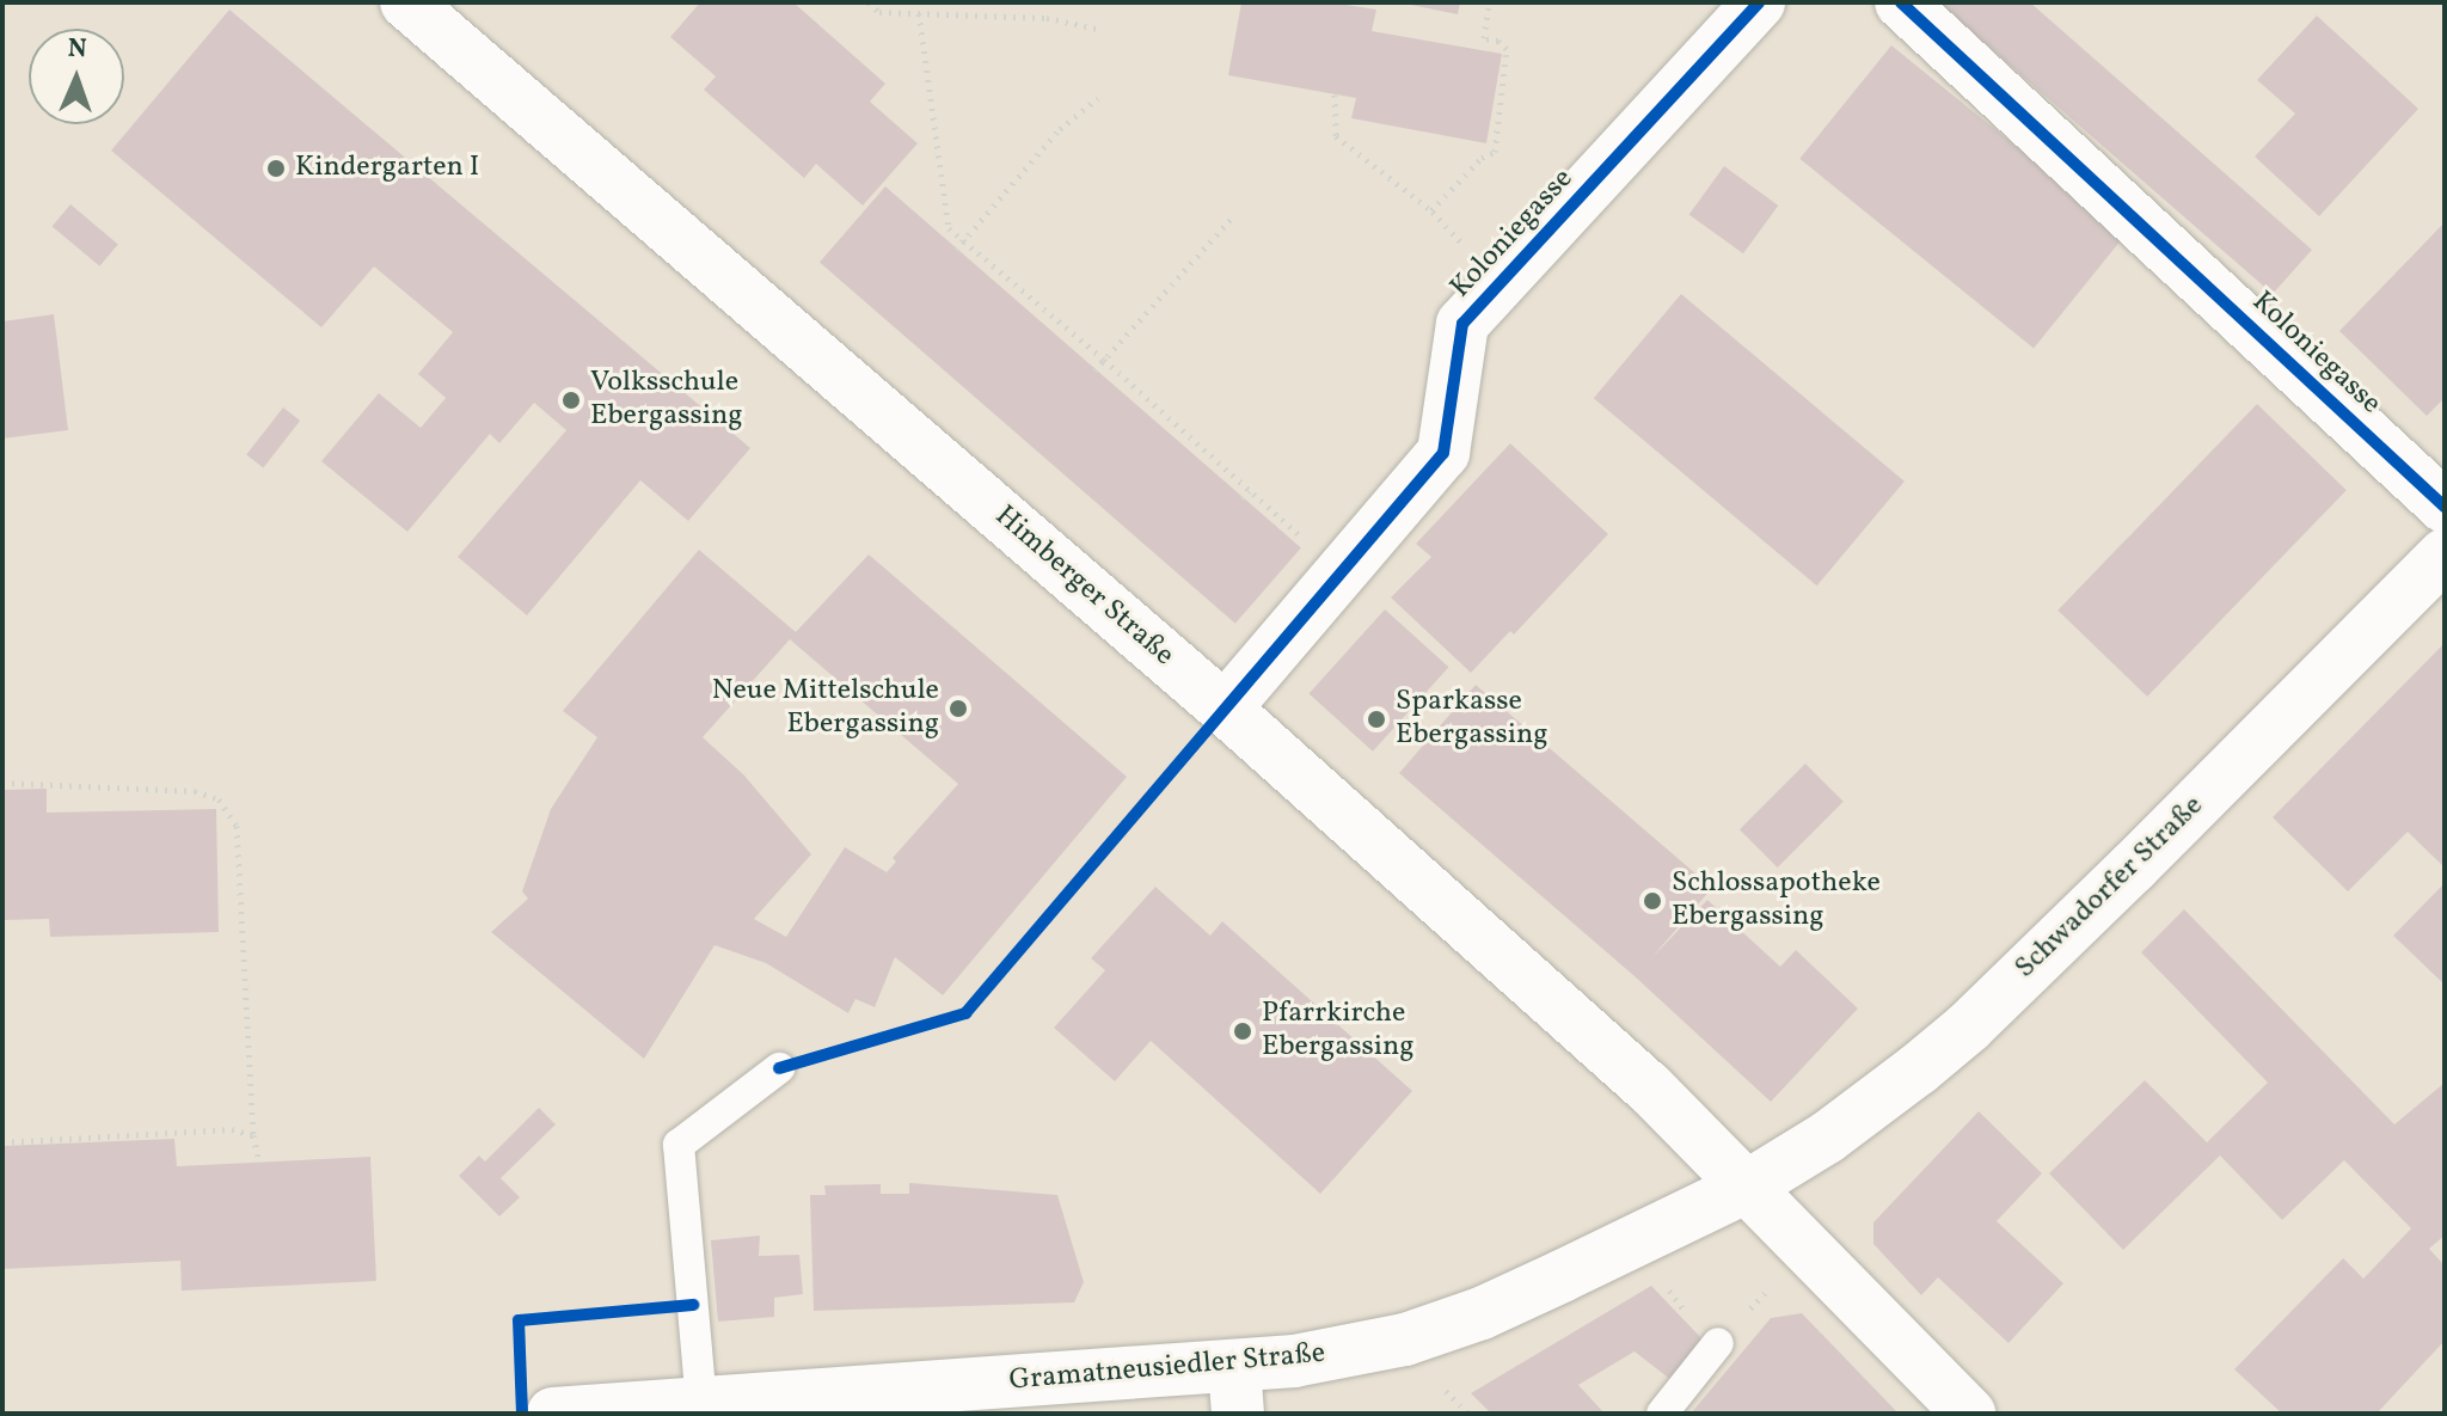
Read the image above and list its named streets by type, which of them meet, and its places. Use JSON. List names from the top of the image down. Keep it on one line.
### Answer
{"streets":{"main road":["Koloniegasse","Himberger Straße","Schwadorfer Straße","Gramatneusiedler Straße"]},"crossings":[["Koloniegasse","Himberger Straße"],["Himberger Straße","Schwadorfer Straße"],["Himberger Straße","Gramatneusiedler Straße"],["Schwadorfer Straße","Gramatneusiedler Straße"]],"places":["Kindergarten I","Volksschule Ebergassing","Neue Mittelschule Ebergassing","Sparkasse Ebergassing","Schlossapotheke Ebergassing","Pfarrkirche Ebergassing"],"north":"top"}
